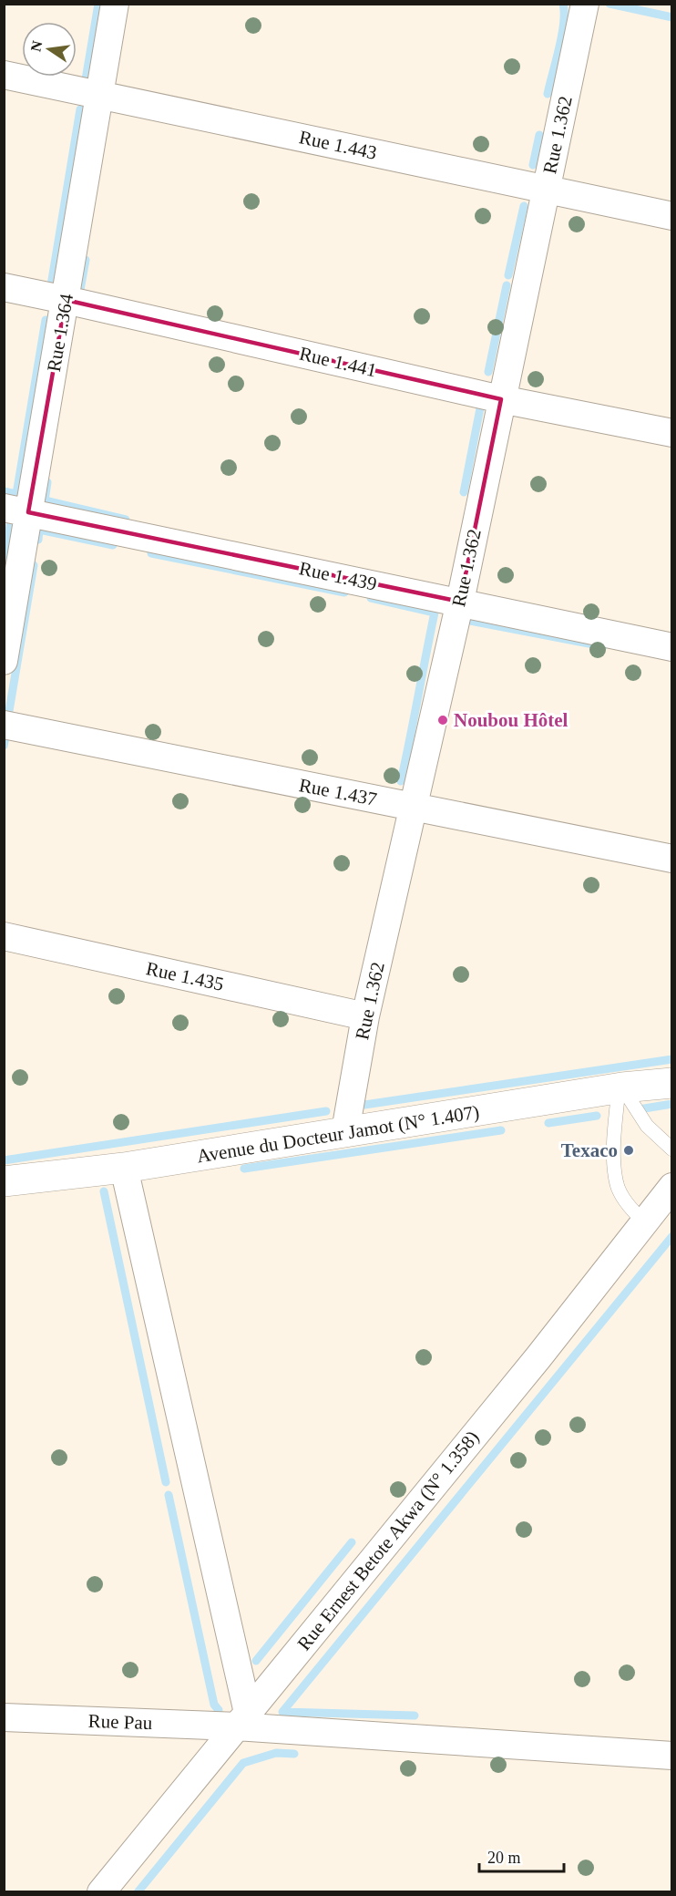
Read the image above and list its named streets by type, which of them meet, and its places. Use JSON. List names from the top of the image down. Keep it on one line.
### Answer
{"streets":{"main road":["Avenue du Docteur Jamot (N° 1.407)"],"street":["Rue 1.362","Rue 1.443","Rue 1.364","Rue 1.441","Rue 1.439","Rue 1.437","Rue 1.435","Rue Ernest Betote Akwa (N° 1.358)","Rue Pau"]},"crossings":[["Rue 1.362","Rue 1.443"],["Rue 1.362","Rue 1.441"],["Rue 1.362","Rue 1.439"],["Rue 1.362","Rue 1.437"],["Rue 1.362","Rue 1.435"],["Rue 1.362","Avenue du Docteur Jamot (N° 1.407)"],["Rue 1.443","Rue 1.364"],["Rue 1.364","Rue 1.441"],["Rue 1.364","Rue 1.439"],["Rue Ernest Betote Akwa (N° 1.358)","Rue Pau"]],"places":["Noubou Hôtel","Texaco"],"scale_bar":"20 m","north":"left"}
